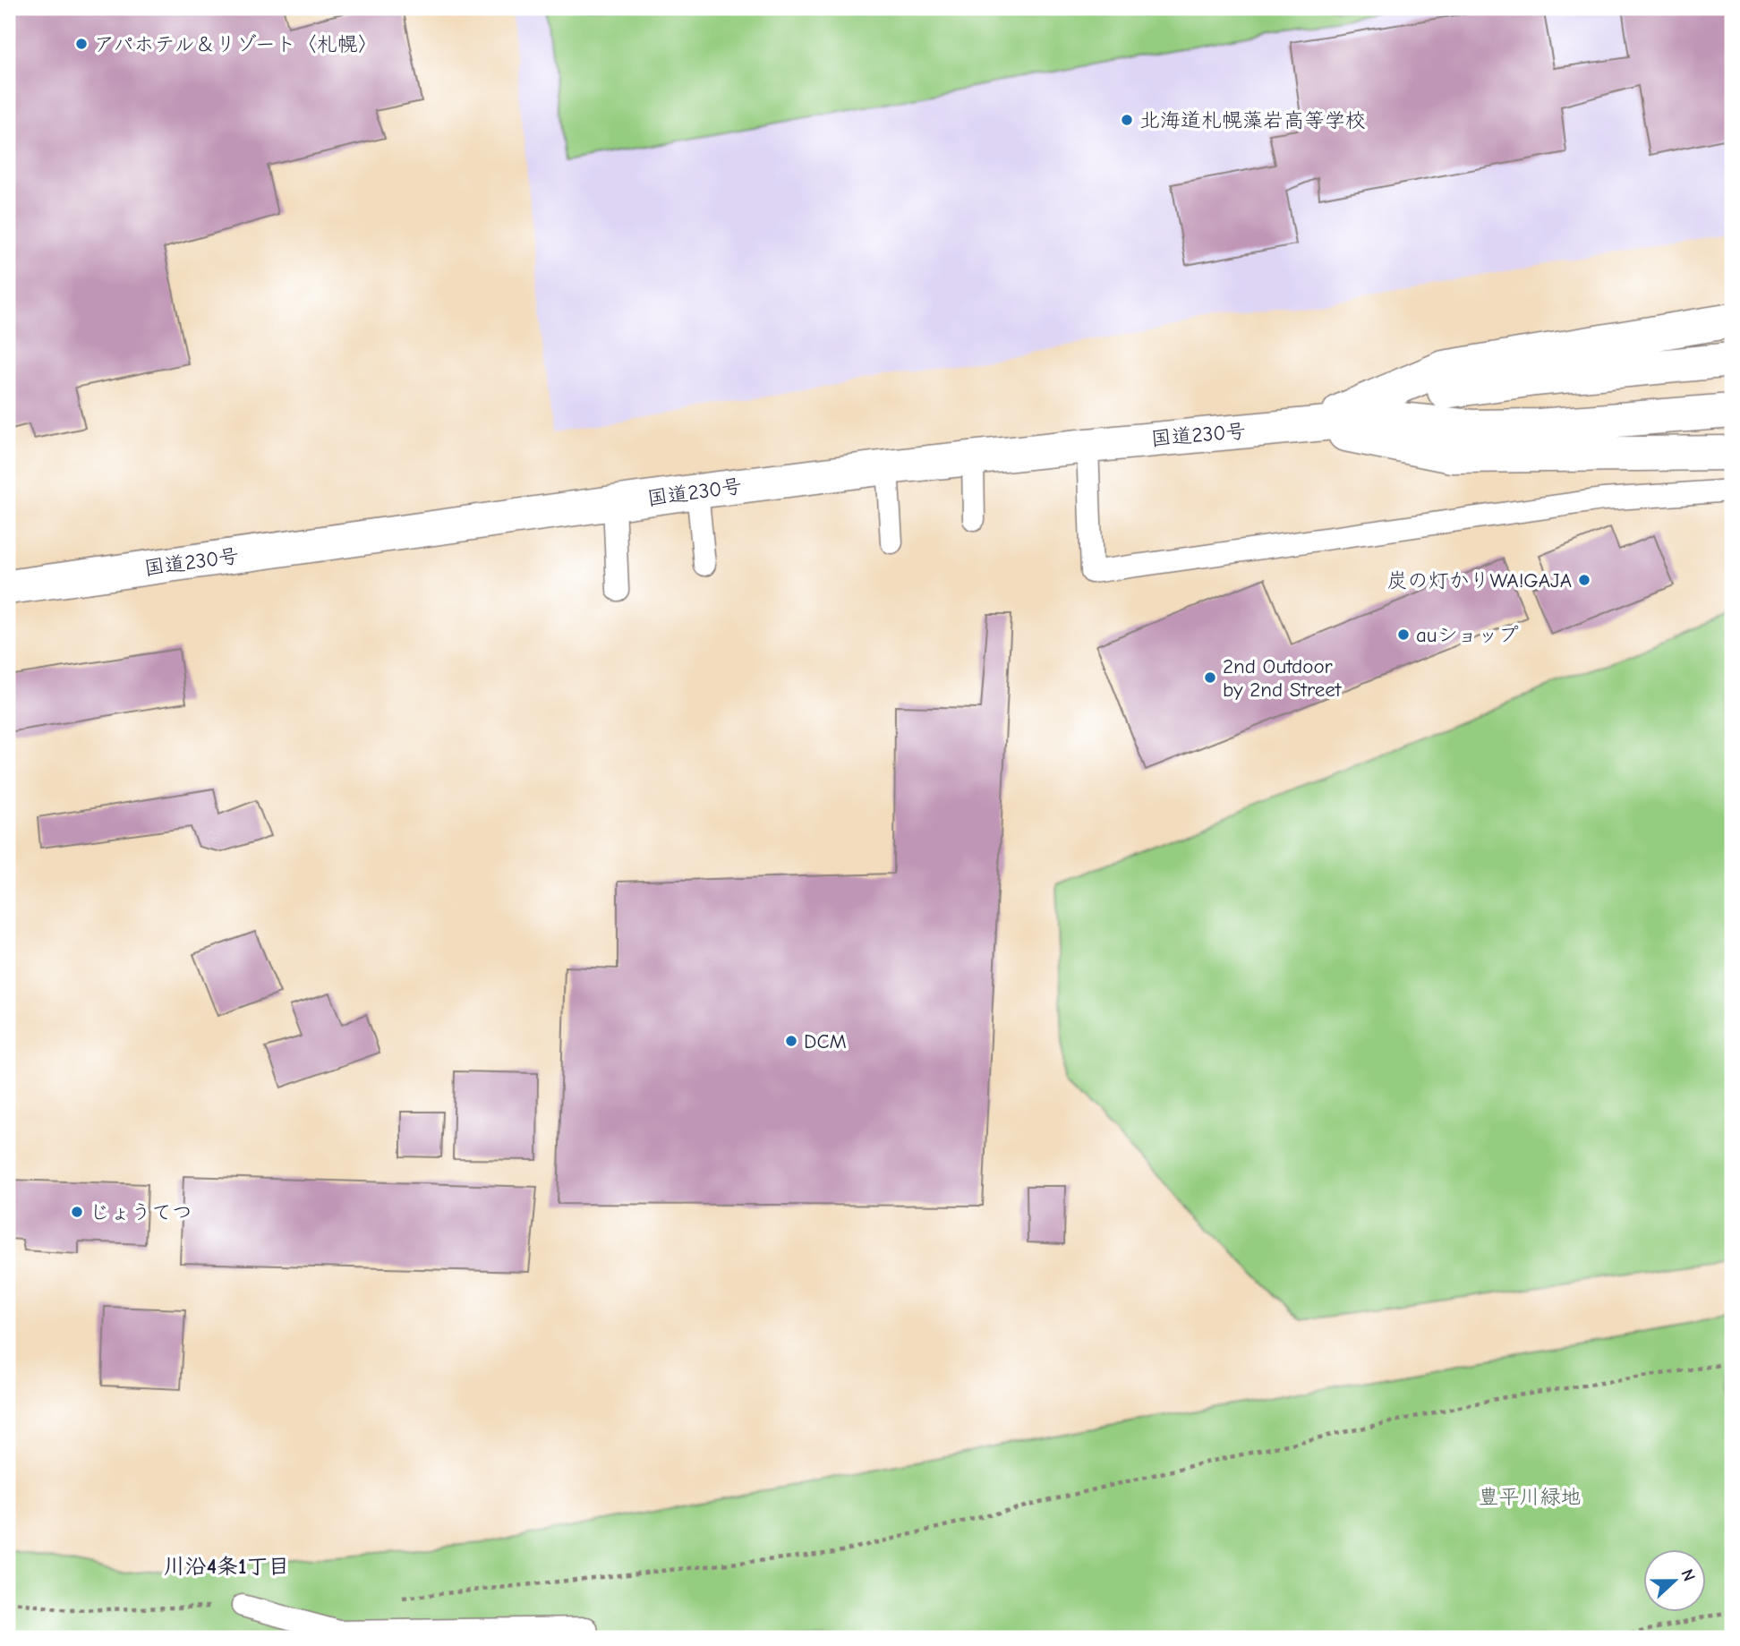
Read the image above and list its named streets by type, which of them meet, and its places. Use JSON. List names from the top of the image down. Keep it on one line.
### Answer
{"streets":{"highway":["国道230号"]},"districts":["川沿4条1丁目"],"parks":["豊平川緑地"],"places":["アパホテル＆リゾート〈札幌〉","北海道札幌藻岩高等学校","炭の灯かりWA!GAJA","auショップ","2nd Outdoor by 2nd Street","DCM","じょうてつ"],"north":"right"}
